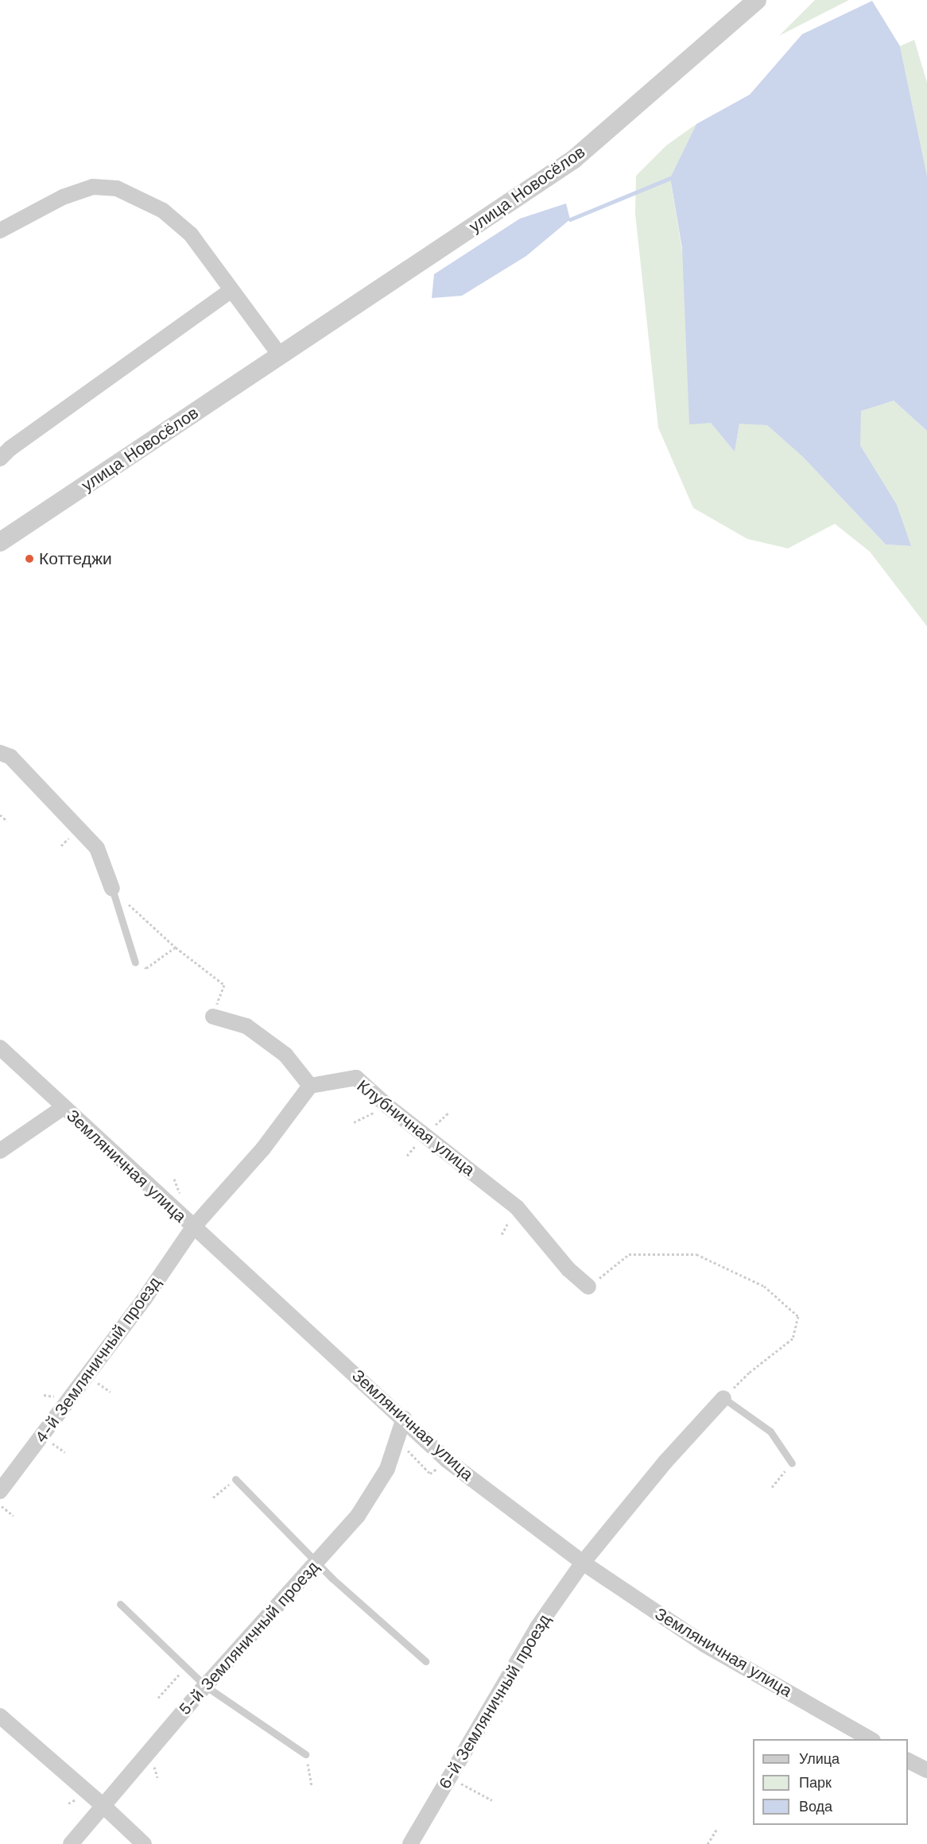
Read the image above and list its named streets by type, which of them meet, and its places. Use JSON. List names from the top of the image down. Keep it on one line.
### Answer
{"streets":{"street":["улица Новосёлов","Клубничная улица","Земляничная улица","4-й Земляничный проезд","5-й Земляничный проезд","6-й Земляничный проезд"]},"crossings":[["Клубничная улица","4-й Земляничный проезд"],["Земляничная улица","4-й Земляничный проезд"],["Земляничная улица","5-й Земляничный проезд"],["Земляничная улица","6-й Земляничный проезд"]],"places":["Коттеджи"],"legend":["Улица","Парк","Вода"]}
